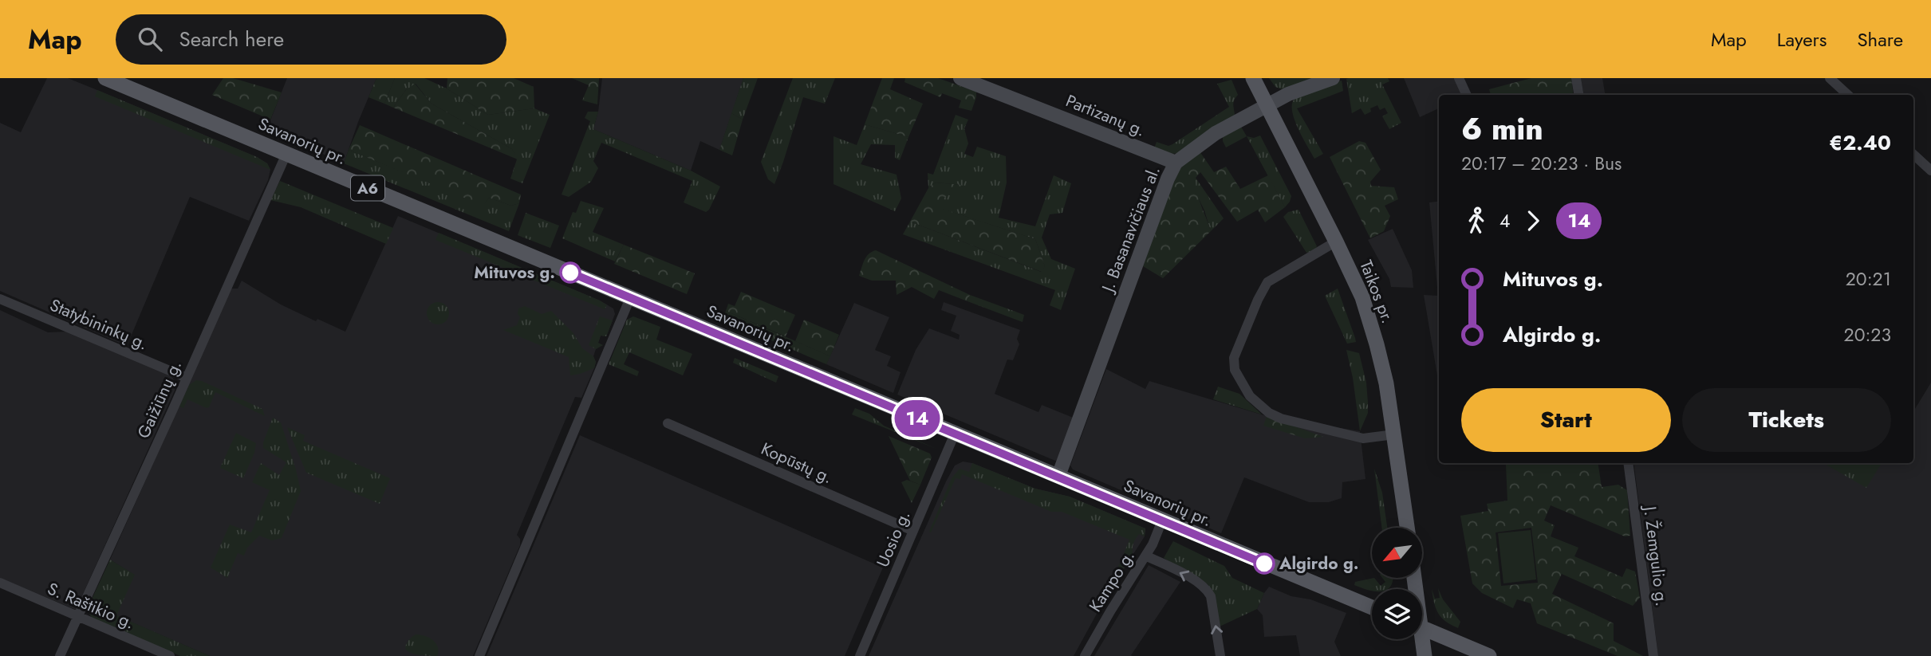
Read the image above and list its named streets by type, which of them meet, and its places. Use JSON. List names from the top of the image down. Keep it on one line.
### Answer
{"streets":{"main road":["Savanorių pr.","A6","Taikos pr."],"street":["Partizanų g.","J. Basanavičiaus al.","Statybininkų g.","Gaižiūnų g.","Kopūstų g.","Uosio g.","J. Žemgulio g.","Kampo g.","S. Raštikio g."]},"crossings":[["Partizanų g.","J. Basanavičiaus al."],["Savanorių pr.","J. Basanavičiaus al."],["Savanorių pr.","Gaižiūnų g."],["Savanorių pr.","Uosio g."],["Savanorių pr.","Kampo g."],["J. Basanavičiaus al.","Taikos pr."],["Statybininkų g.","Gaižiūnų g."],["Gaižiūnų g.","S. Raštikio g."],["Kopūstų g.","Uosio g."]],"places":["Mituvos g.","Algirdo g."],"lines":["bus line 14"],"north":"bottom left","page":{"header":"Map","search":"Search here","nav":["Map","Layers","Share"],"on_map":"14","heading":["6 min","20:17 – 20:23 · Bus","€2.40"],"legs":["4","14"],"list":[{"name":"Mituvos g.","value":"20:21"},{"name":"Algirdo g.","value":"20:23"}],"buttons":["Start","Tickets"]}}
